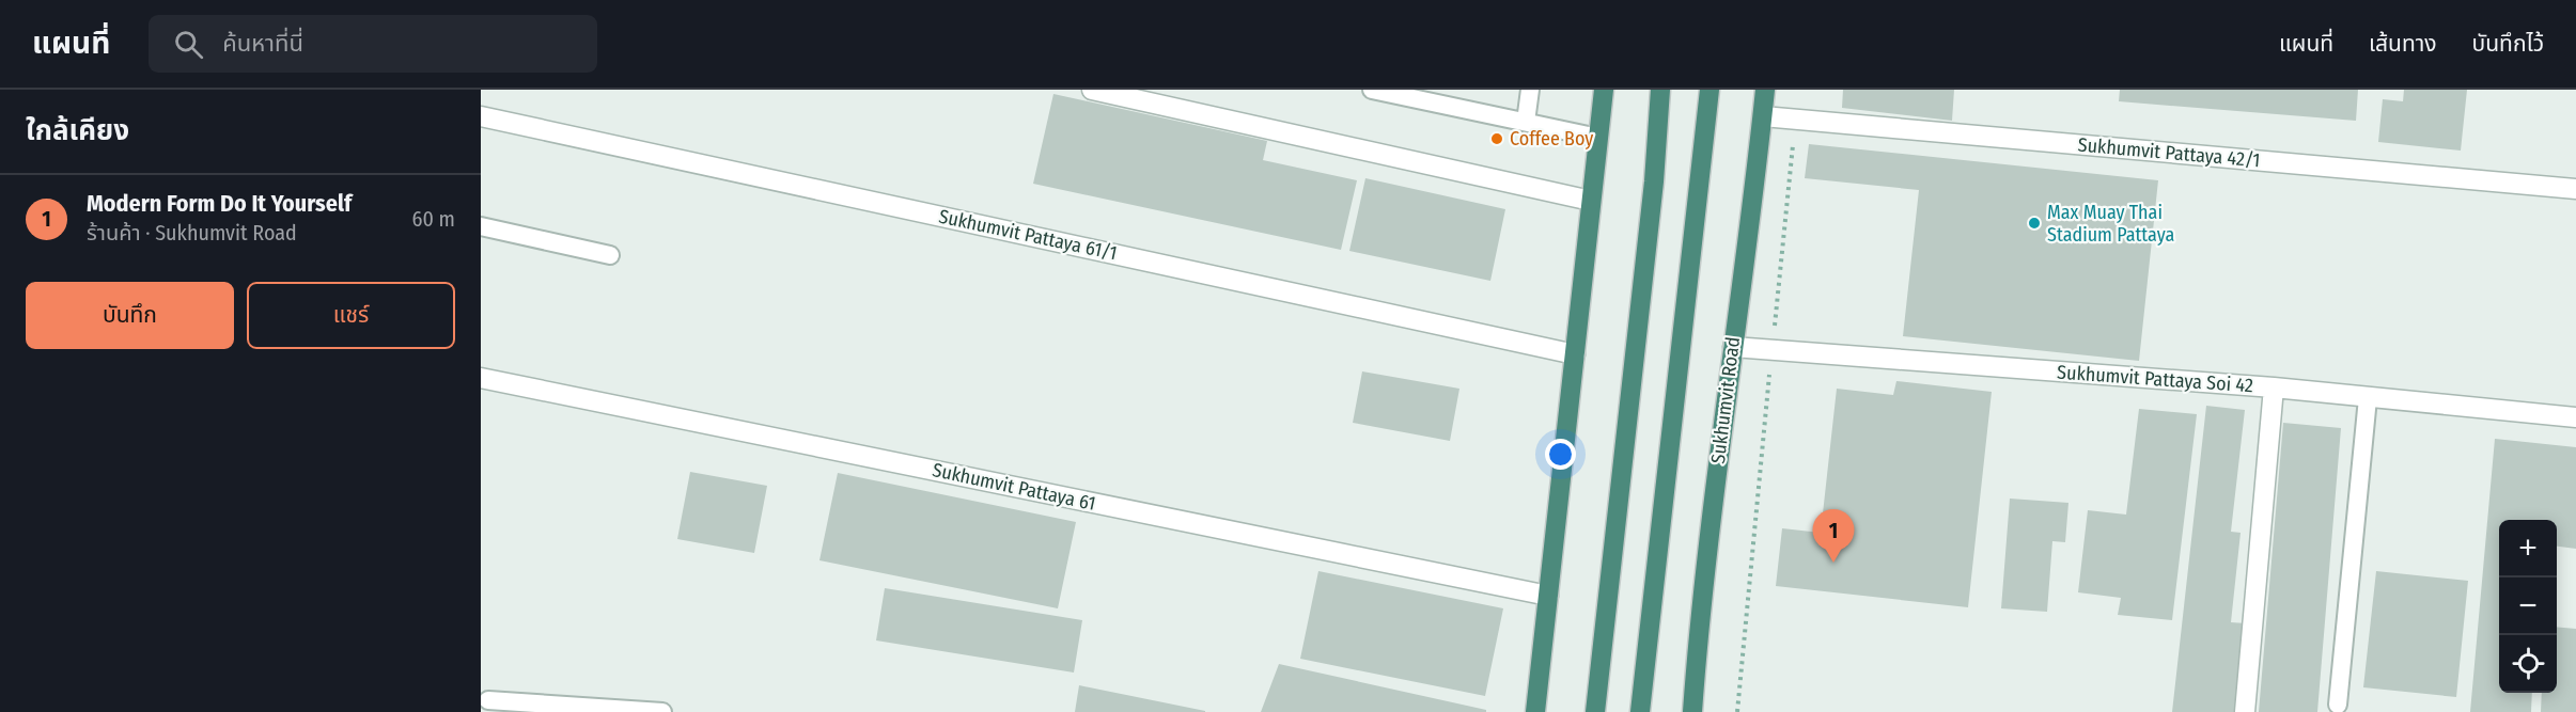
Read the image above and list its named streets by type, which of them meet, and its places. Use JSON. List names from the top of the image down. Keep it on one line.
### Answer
{"streets":{"highway":["Sukhumvit Road"],"street":["Sukhumvit Pattaya 42/1","Sukhumvit Pattaya 61/1","Sukhumvit Pattaya Soi 42","Sukhumvit Pattaya 61"]},"crossings":[["Sukhumvit Pattaya 42/1","Sukhumvit Road"],["Sukhumvit Pattaya Soi 42","Sukhumvit Road"]],"places":["Coffee Boy","Max Muay Thai Stadium Pattaya"],"page":{"header":"แผนที่","search":"ค้นหาที่นี่","nav":["แผนที่","เส้นทาง","บันทึกไว้"],"heading":"ใกล้เคียง","list":[{"mark":"1","name":"Modern Form Do It Yourself","note":"ร้านค้า · Sukhumvit Road","value":"60 m"}],"buttons":["บันทึก","แชร์"],"pins":"1","map_buttons":["+","−"]}}
